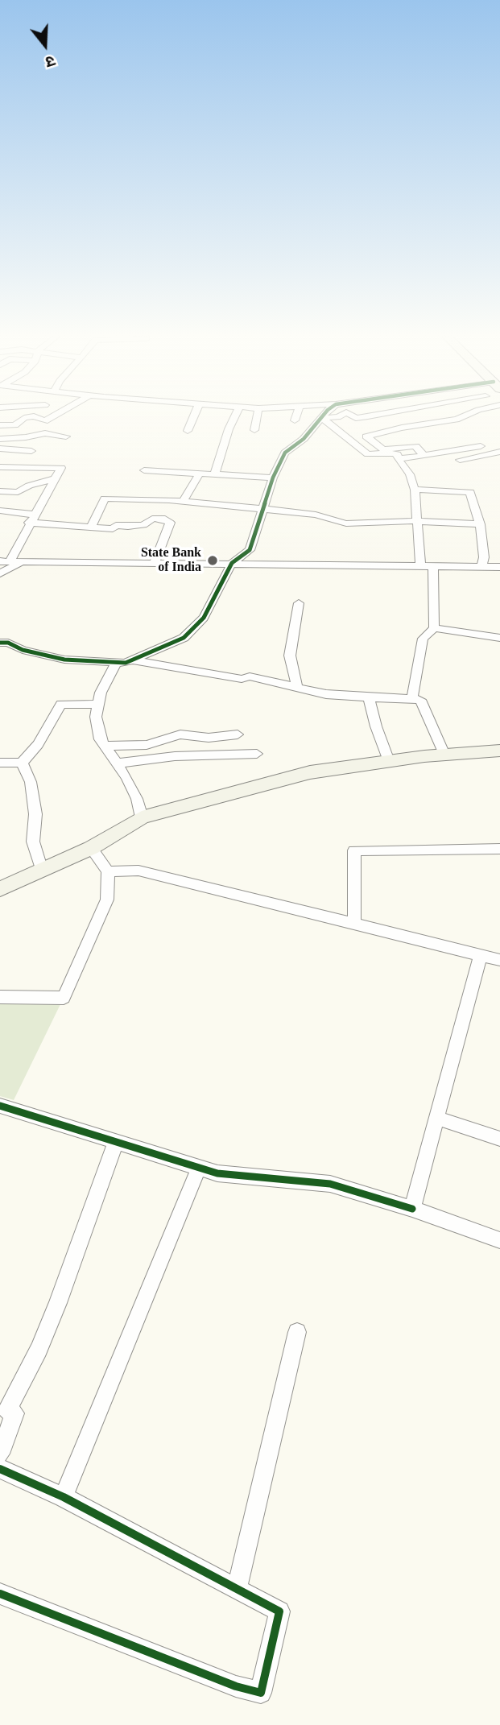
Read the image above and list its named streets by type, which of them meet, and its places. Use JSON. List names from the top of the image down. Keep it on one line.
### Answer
{"places":["State Bank of India"],"north":"bottom"}
